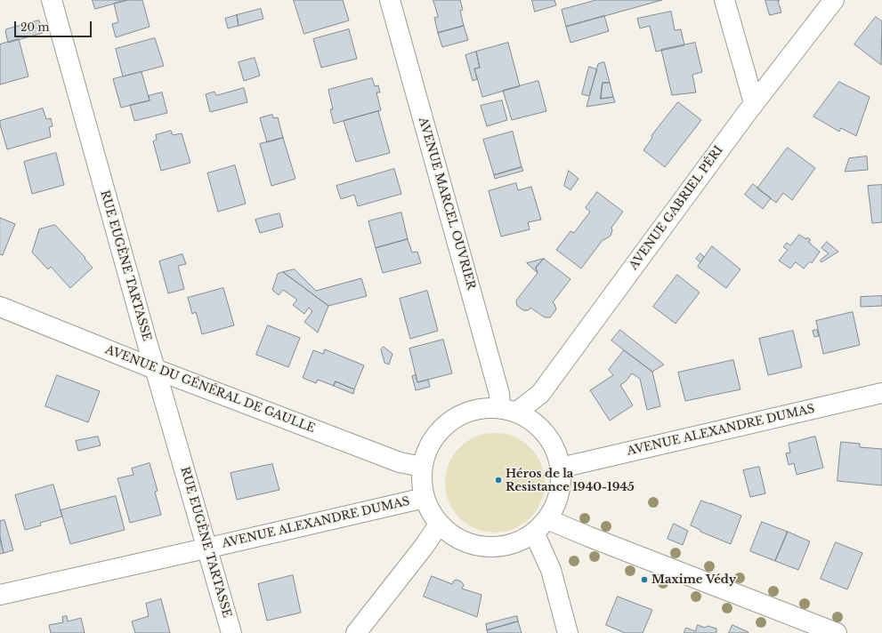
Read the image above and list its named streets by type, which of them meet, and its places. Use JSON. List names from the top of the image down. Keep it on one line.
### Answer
{"streets":{"street":["AVENUE MARCEL OUVRIER","AVENUE GABRIEL PÉRI","RUE EUGÈNE TARTASSE","AVENUE DU GÉNÉRAL DE GAULLE","AVENUE ALEXANDRE DUMAS"]},"crossings":[["AVENUE MARCEL OUVRIER","AVENUE GABRIEL PÉRI"],["RUE EUGÈNE TARTASSE","AVENUE DU GÉNÉRAL DE GAULLE"],["RUE EUGÈNE TARTASSE","AVENUE ALEXANDRE DUMAS"]],"places":["Héros de la Resistance 1940-1945","Maxime Védy"],"scale_bar":"20 m"}
